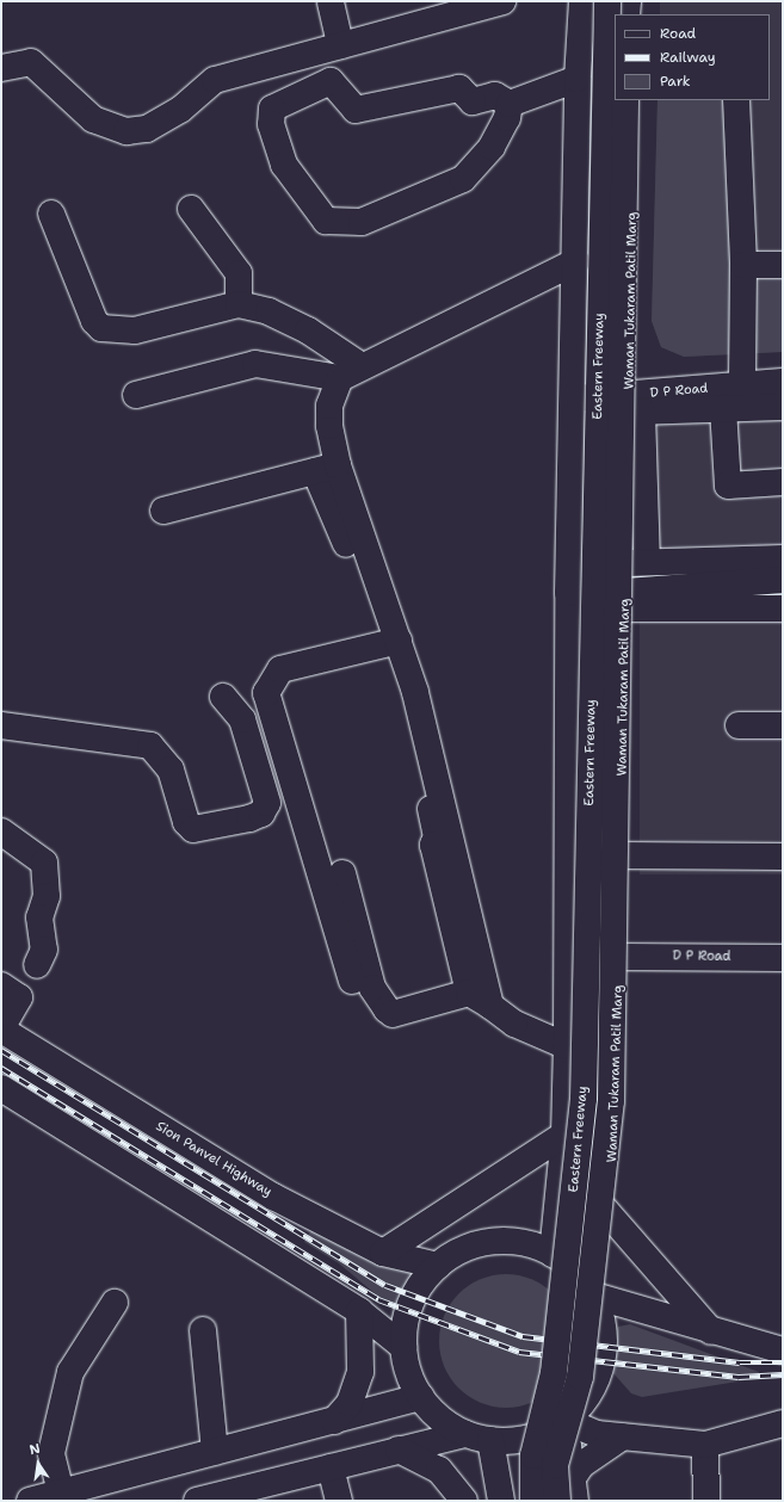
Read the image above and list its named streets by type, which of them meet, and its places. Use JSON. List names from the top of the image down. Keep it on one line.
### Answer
{"streets":{"main road":["Waman Tukaram Patil Marg","Eastern Freeway","D P Road","Sion Panvel Highway"]},"crossings":[["Waman Tukaram Patil Marg","D P Road"]],"legend":["Road","Railway","Park"],"north":"top"}
